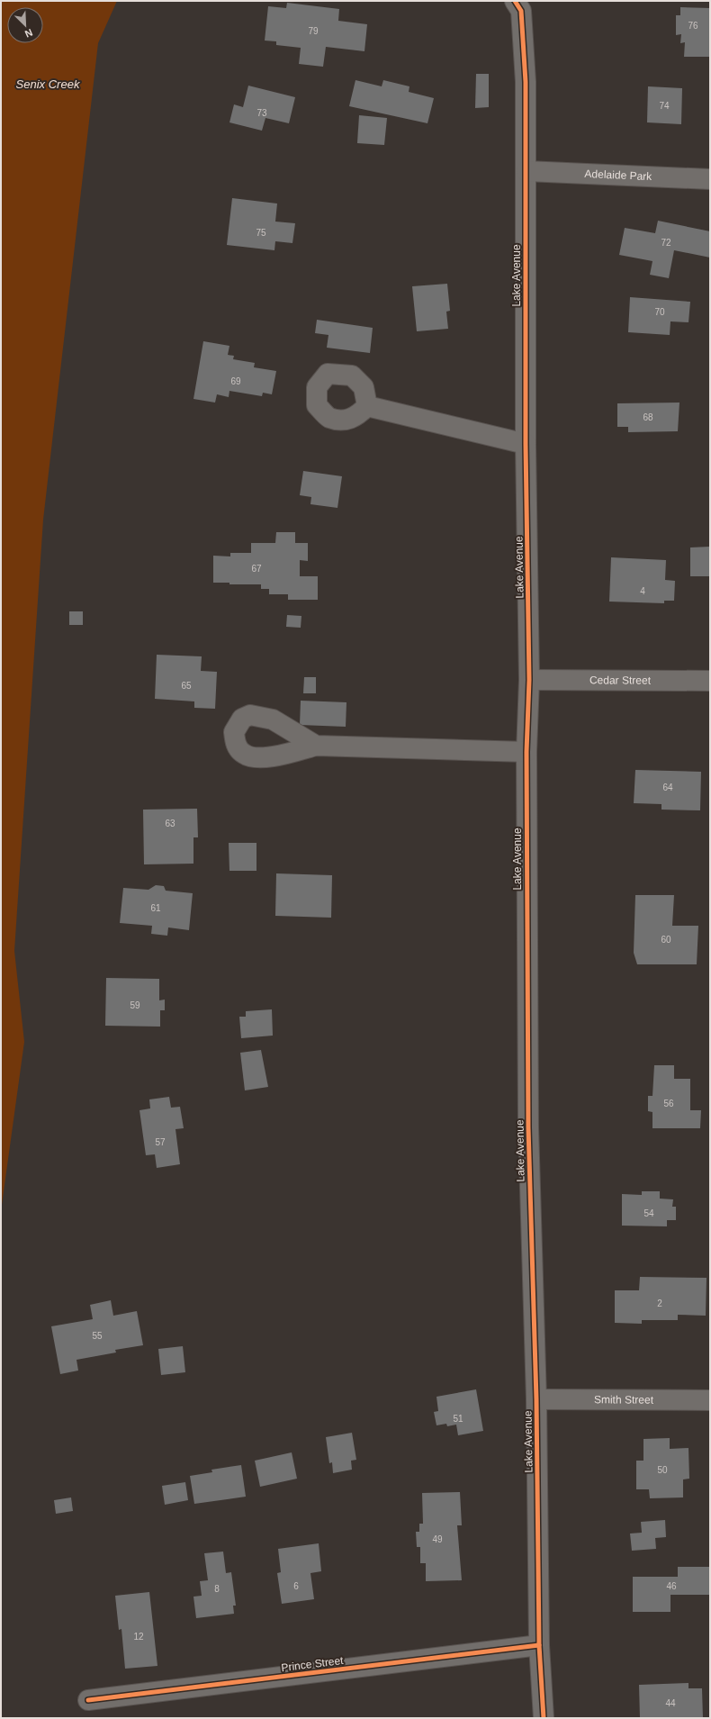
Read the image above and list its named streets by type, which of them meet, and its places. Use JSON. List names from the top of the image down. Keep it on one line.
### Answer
{"streets":{"street":["Adelaide Park","Lake Avenue","Cedar Street","Smith Street","Prince Street"]},"crossings":[["Adelaide Park","Lake Avenue"],["Lake Avenue","Cedar Street"],["Lake Avenue","Smith Street"],["Lake Avenue","Prince Street"]],"water":["Senix Creek"],"house_numbers":["76","79","74","73","75","72","70","69","68","67","4","65","64","63","61","60","59","56","57","54","2","55","51","50","49","6","46","8","12","44"],"north":"bottom right"}
